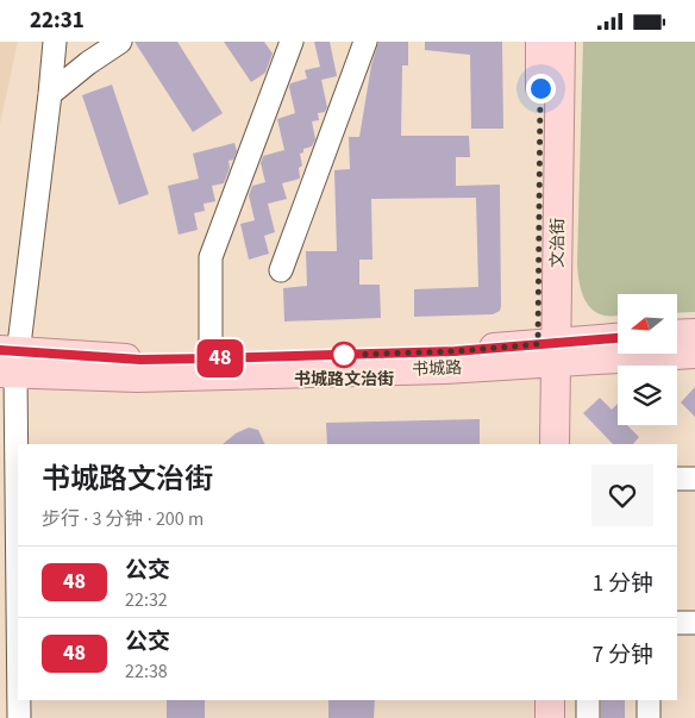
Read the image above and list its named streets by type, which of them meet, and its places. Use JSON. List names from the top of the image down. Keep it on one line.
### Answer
{"streets":{"main road":["文治街","书城路"]},"crossings":[["文治街","书城路"]],"places":["书城路文治街"],"lines":["bus line 48"],"north":"left","page":{"status":"22:31","on_map":"48","heading":["书城路文治街","步行 · 3 分钟 · 200 m"],"list":[{"mark":"48","name":"公交","note":"22:32","value":"1 分钟"},{"mark":"48","name":"公交","note":"22:38","value":"7 分钟"}]}}
